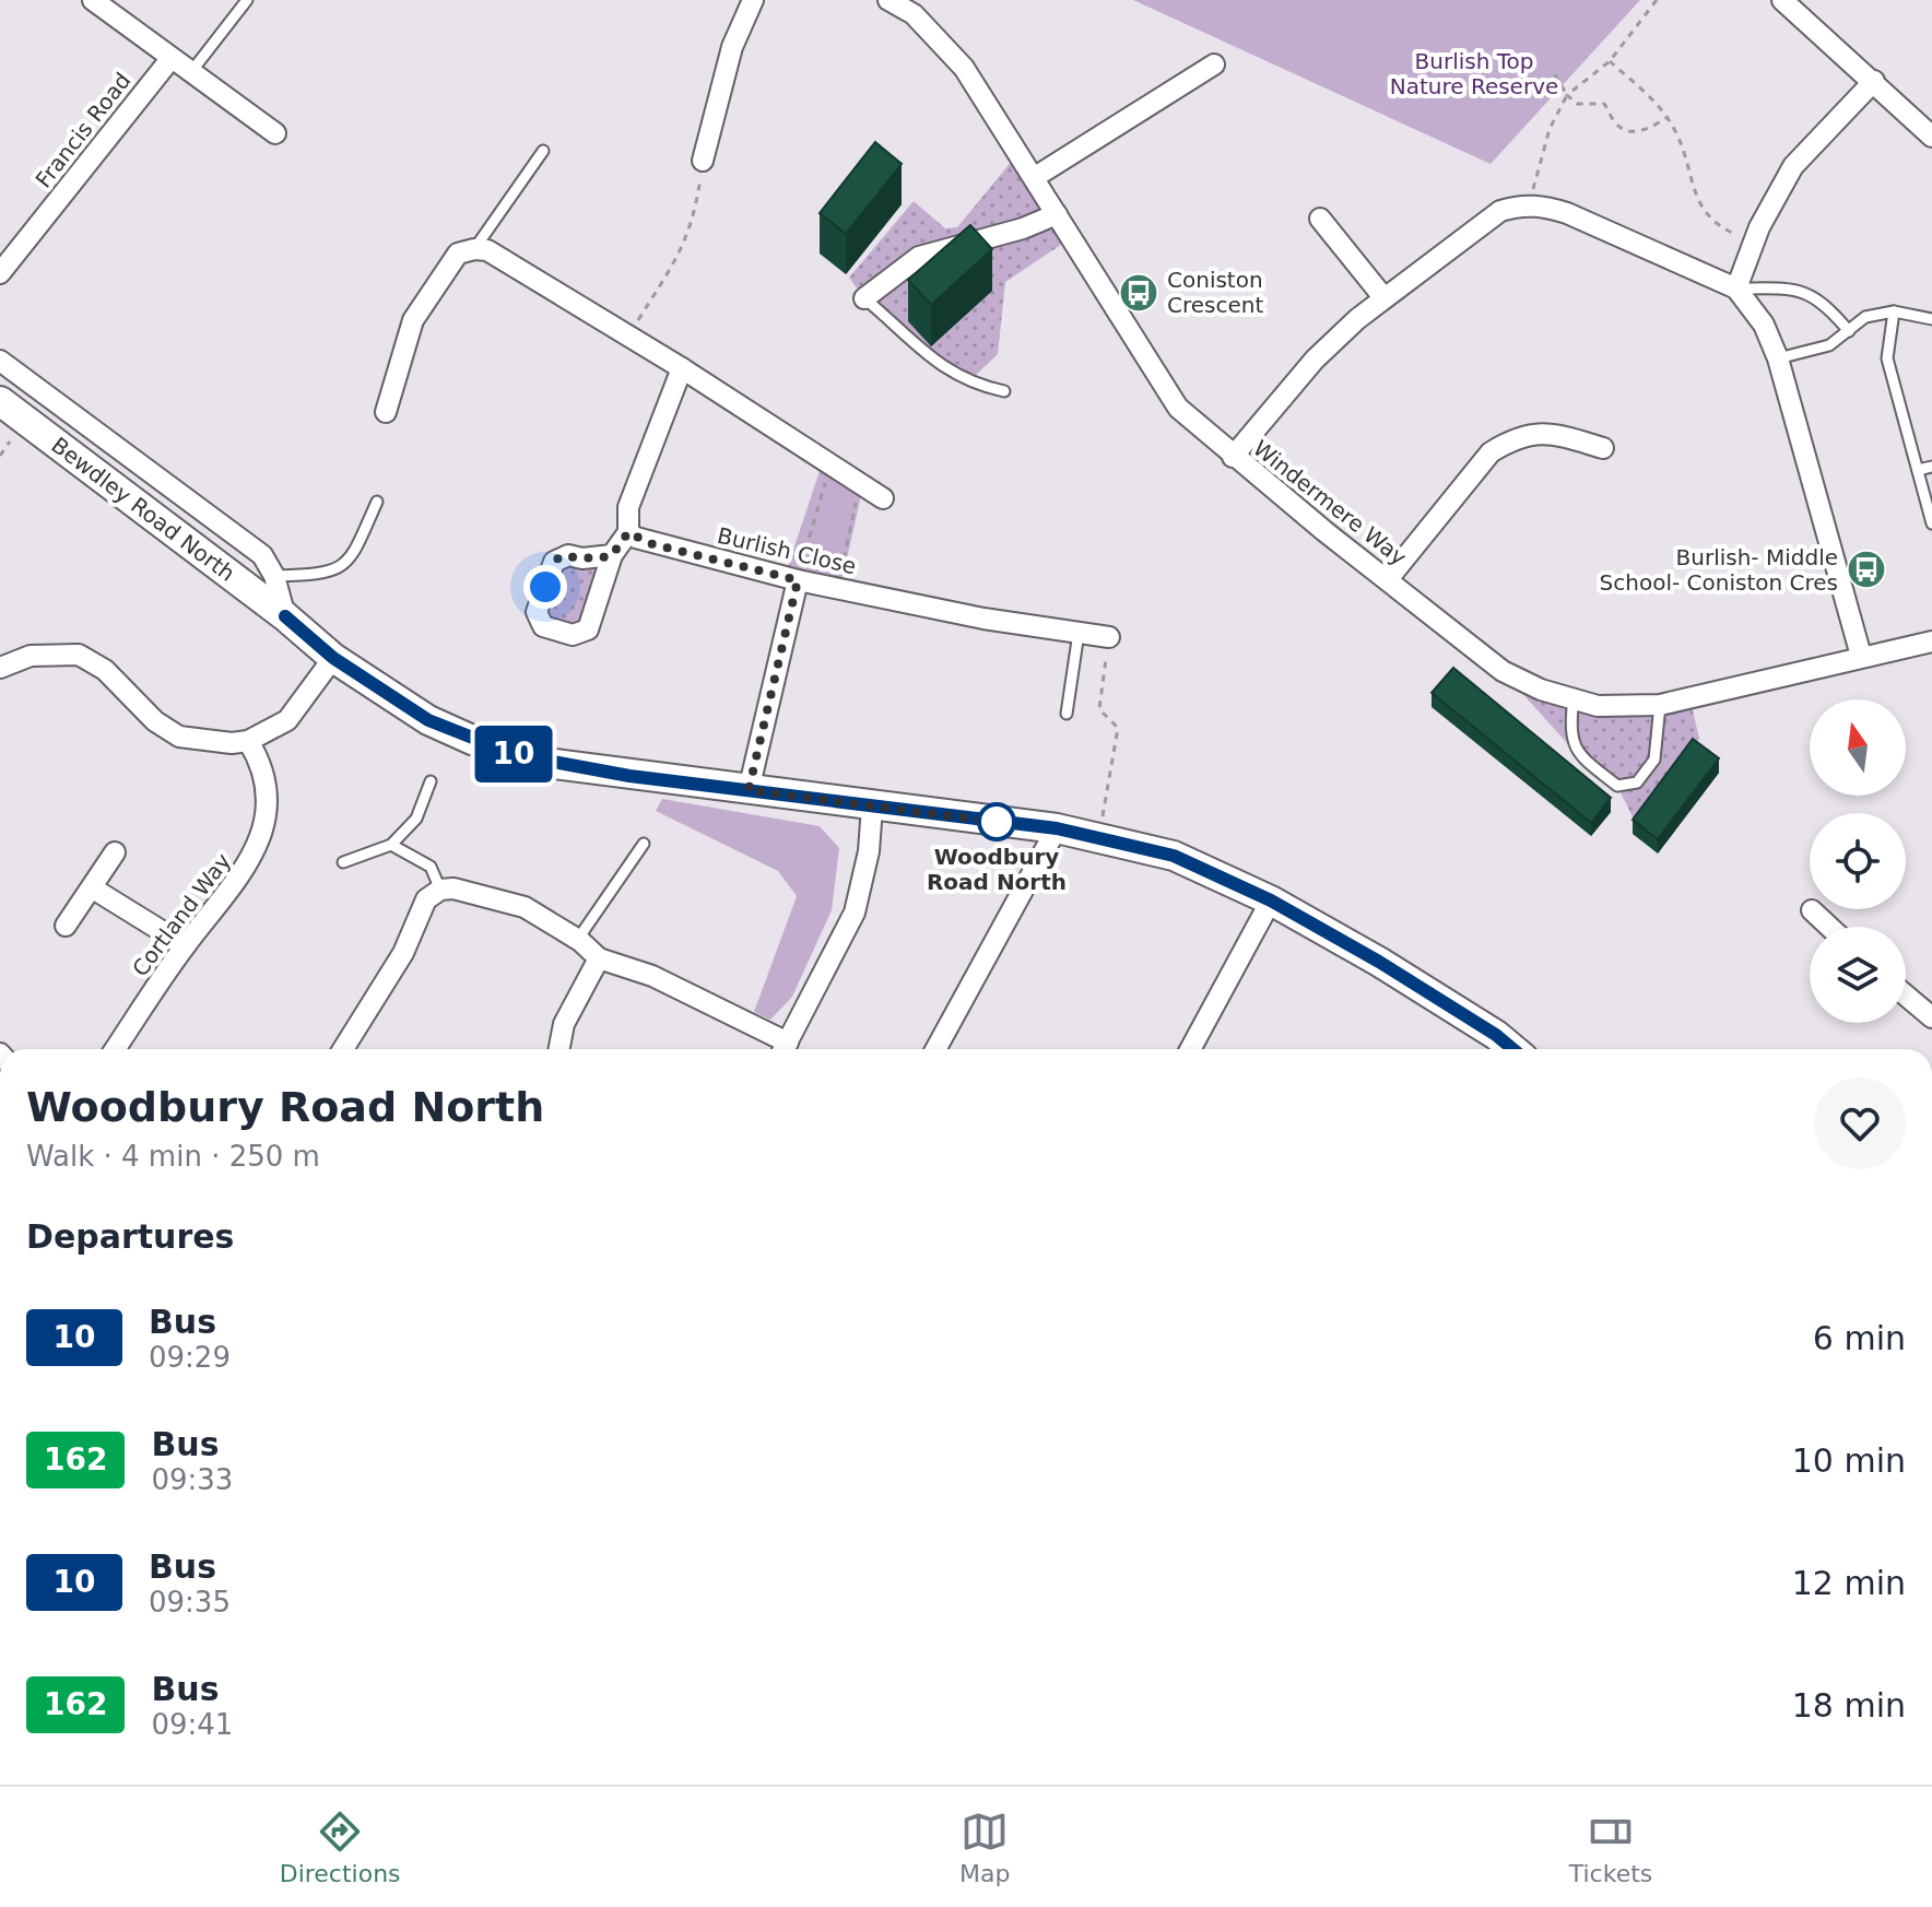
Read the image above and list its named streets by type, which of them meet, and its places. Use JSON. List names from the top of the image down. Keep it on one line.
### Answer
{"streets":{"main road":["Bewdley Road North"],"street":["Francis Road","Windermere Way","Burlish Close","Cortland Way"]},"parks":["Burlish Top Nature Reserve"],"places":{"bus stop":["Coniston Crescent","Burlish- Middle School- Coniston Cres"],"other":["Woodbury Road North"]},"lines":["bus line 10"],"north":"top","page":{"on_map":"10","heading":[["Woodbury Road North","Walk · 4 min · 250 m"],"Departures"],"list":[{"mark":"10","name":"Bus","note":"09:29","value":"6 min"},{"mark":"162","name":"Bus","note":"09:33","value":"10 min"},{"mark":"10","name":"Bus","note":"09:35","value":"12 min"},{"mark":"162","name":"Bus","note":"09:41","value":"18 min"}],"tabs":["Directions","Map","Tickets"]}}
